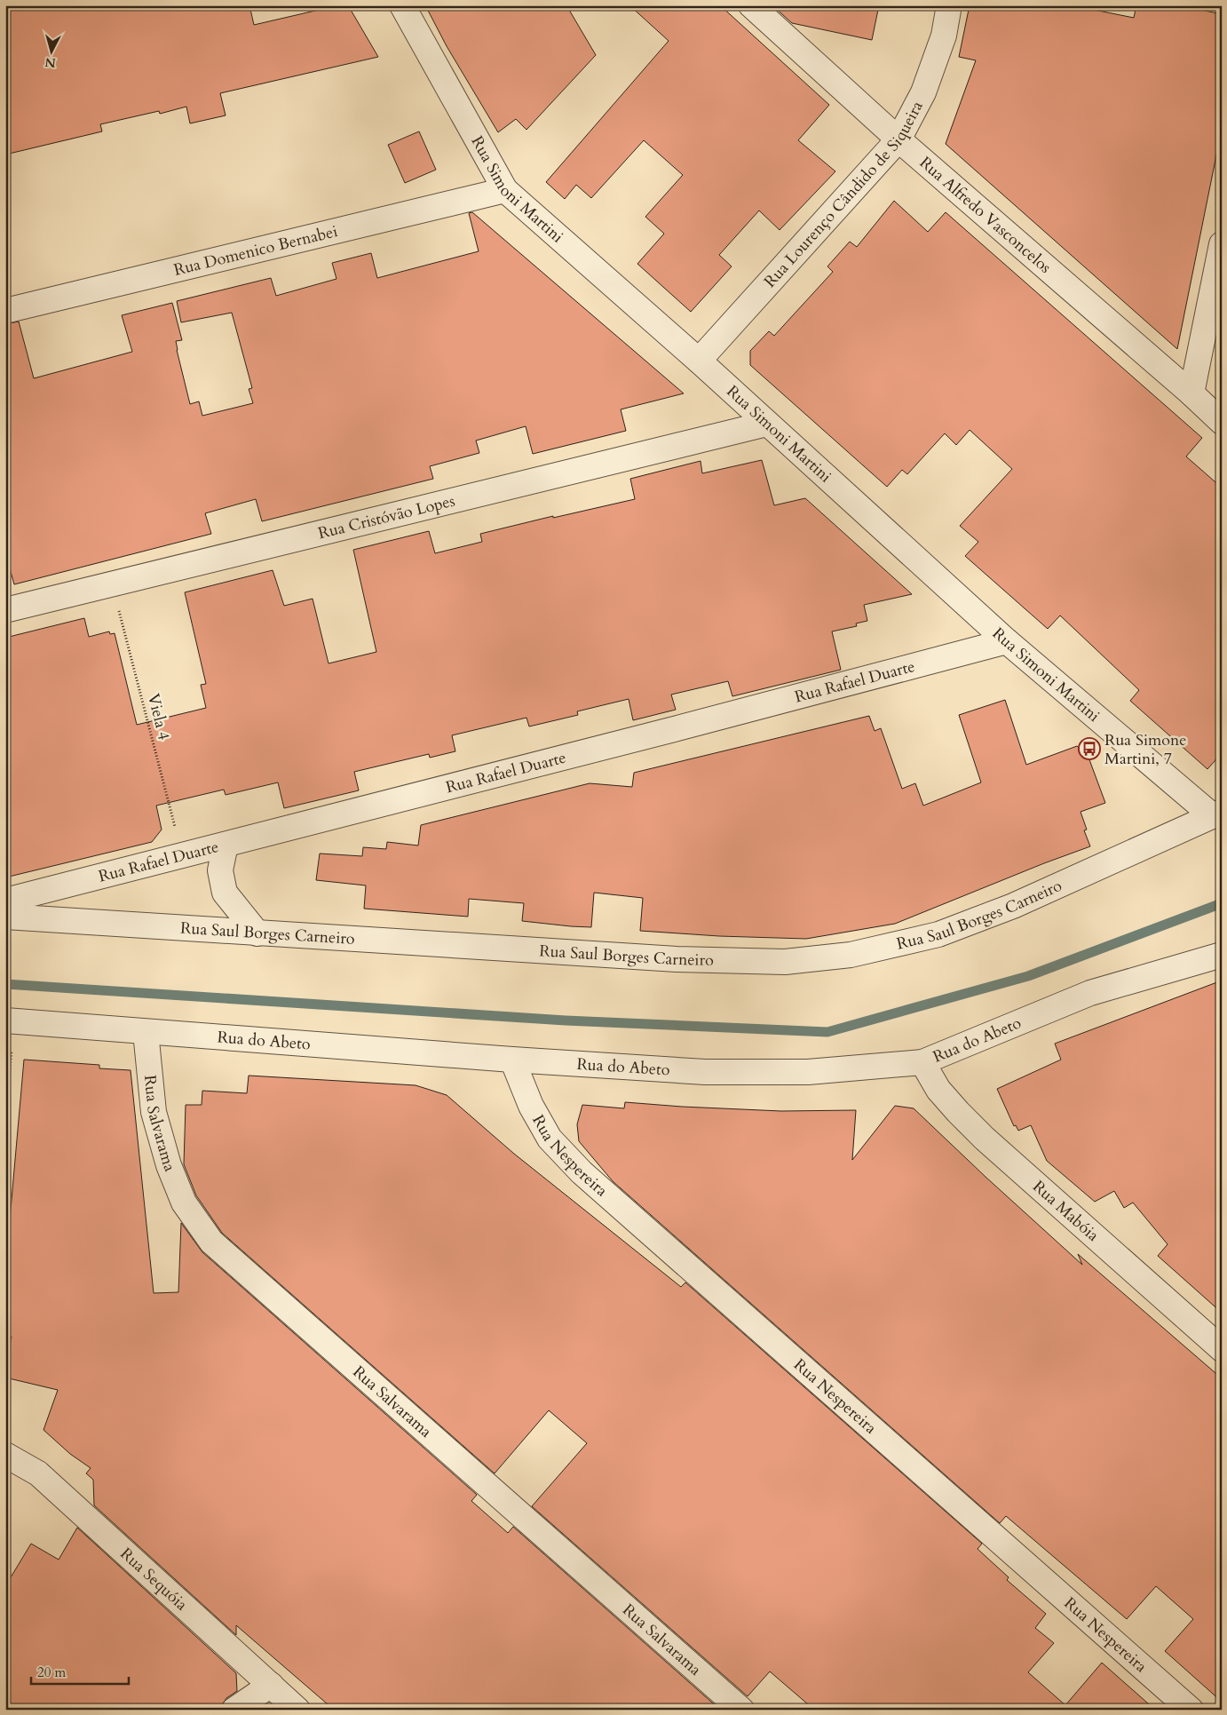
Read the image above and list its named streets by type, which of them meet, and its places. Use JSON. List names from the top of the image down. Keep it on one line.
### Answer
{"streets":{"street":["Rua Simoni Martini","Rua Lourenço Cândido de Siqueira","Rua Alfredo Vasconcelos","Rua Domenico Bernabei","Rua Cristóvão Lopes","Rua Rafael Duarte","Rua Saul Borges Carneiro","Rua do Abeto","Rua Salvarama","Rua Nespereira","Rua Mabóia","Rua Sequóia"],"path":["Viela 4"]},"crossings":[["Rua Simoni Martini","Rua Lourenço Cândido de Siqueira"],["Rua Simoni Martini","Rua Domenico Bernabei"],["Rua Simoni Martini","Rua Cristóvão Lopes"],["Rua Simoni Martini","Rua Rafael Duarte"],["Rua Simoni Martini","Rua Saul Borges Carneiro"],["Rua Lourenço Cândido de Siqueira","Rua Alfredo Vasconcelos"],["Rua Cristóvão Lopes","Viela 4"],["Rua Rafael Duarte","Viela 4"],["Rua do Abeto","Rua Salvarama"],["Rua do Abeto","Rua Nespereira"],["Rua do Abeto","Rua Mabóia"]],"places":{"bus stop":["Rua Simone Martini, 7"]},"scale_bar":"20 m","north":"bottom"}
